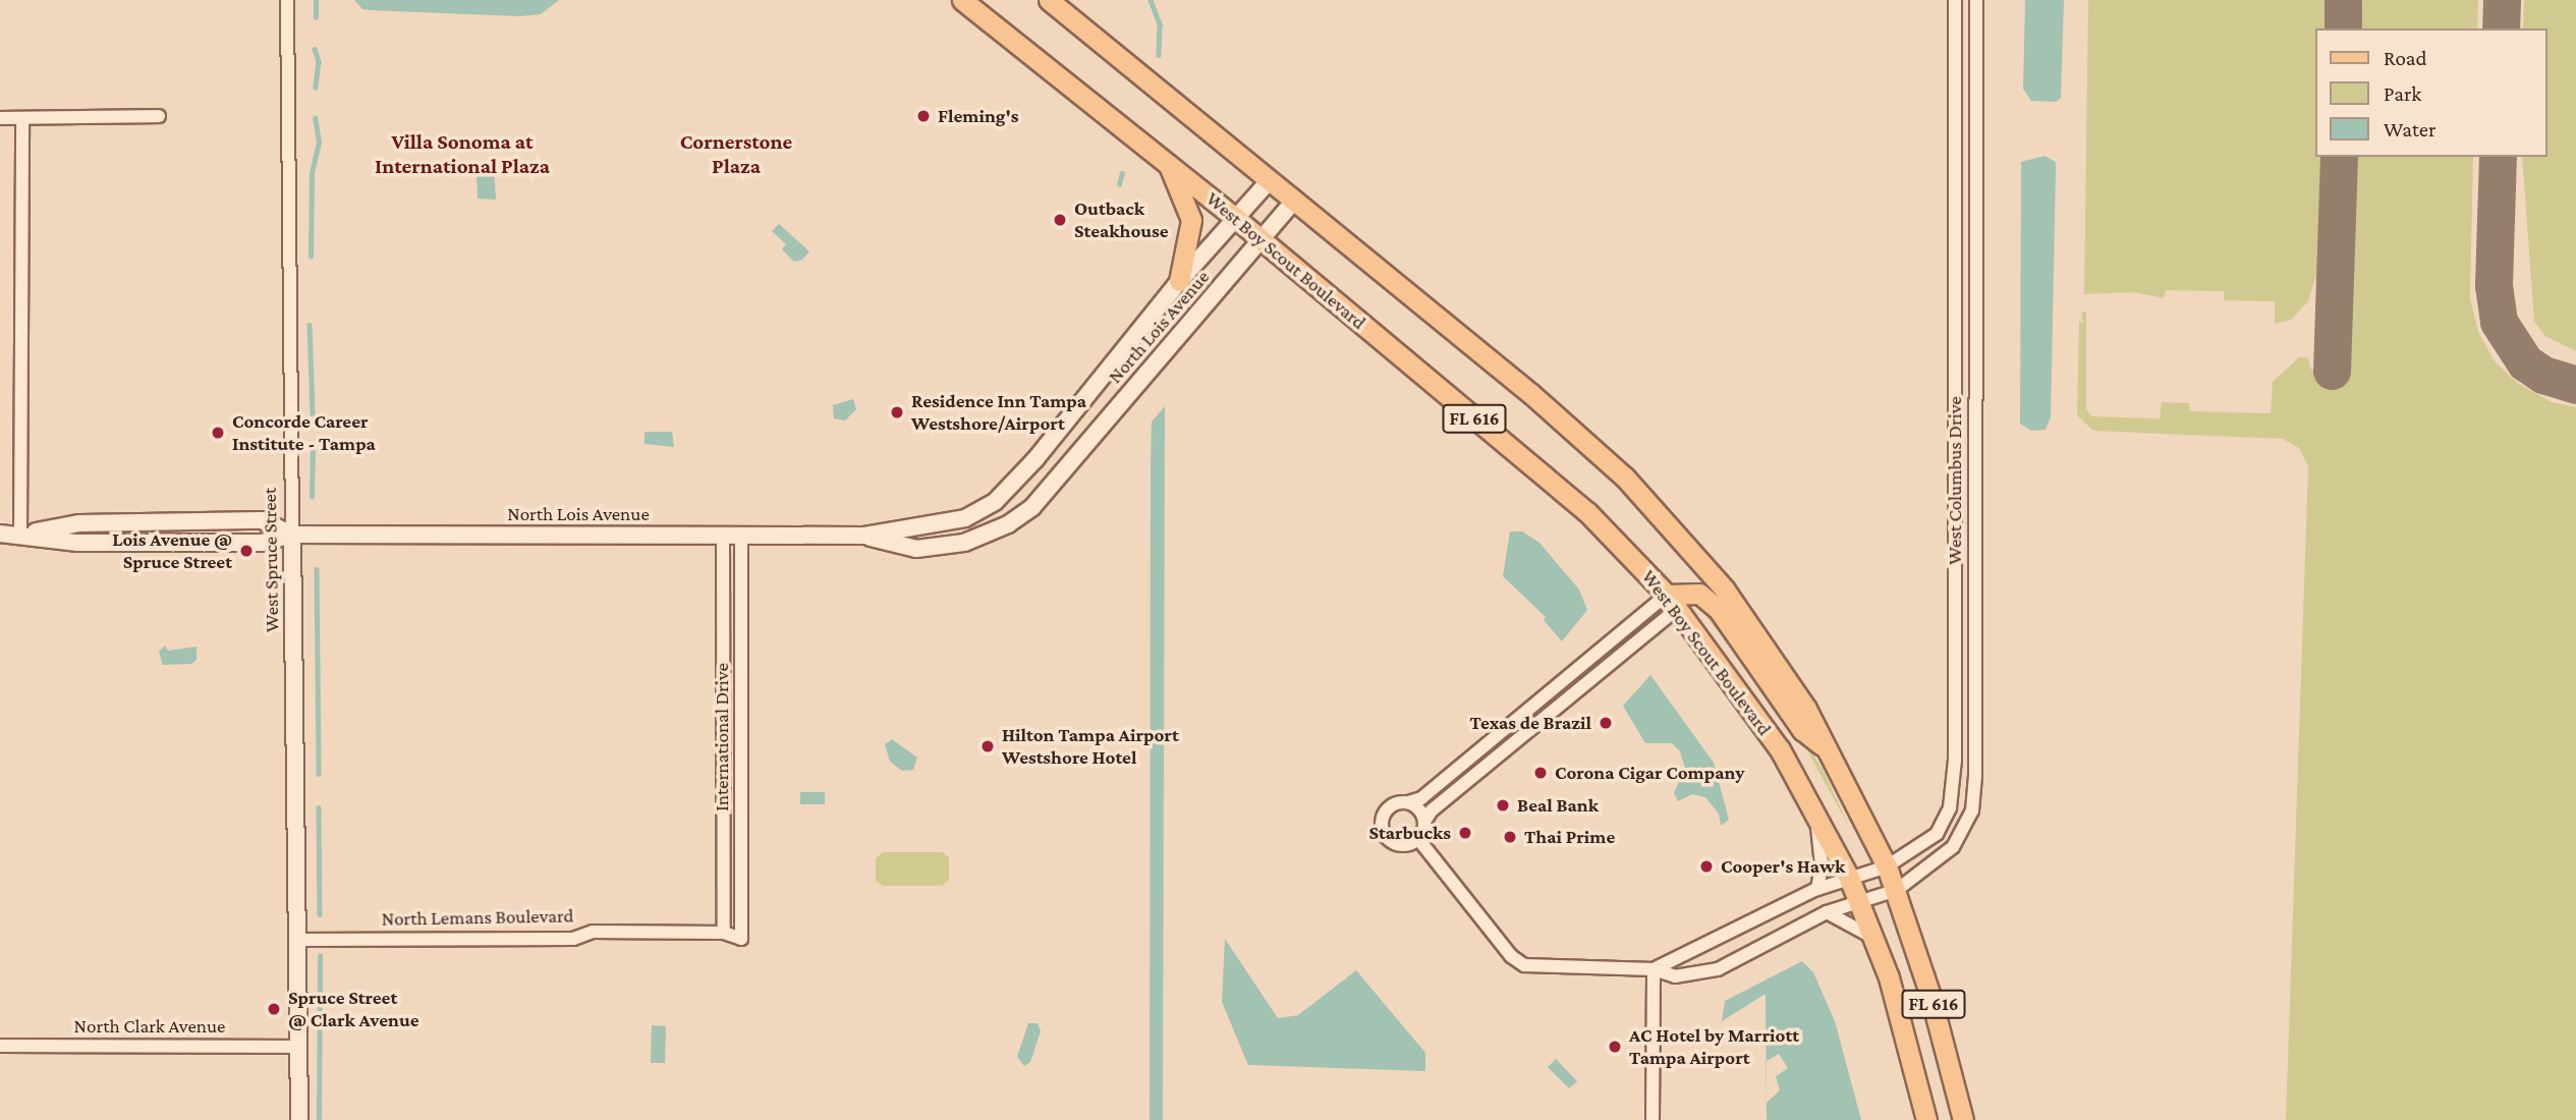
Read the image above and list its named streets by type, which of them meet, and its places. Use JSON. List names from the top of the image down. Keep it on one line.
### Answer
{"streets":{"main road":["West Boy Scout Boulevard","FL 616"],"street":["North Lois Avenue","West Columbus Drive","West Spruce Street","International Drive","North Lemans Boulevard","North Clark Avenue"]},"crossings":[["West Boy Scout Boulevard","North Lois Avenue"],["West Boy Scout Boulevard","West Columbus Drive"],["North Lois Avenue","FL 616"],["North Lois Avenue","West Spruce Street"],["North Lois Avenue","International Drive"],["FL 616","West Columbus Drive"],["West Spruce Street","North Lemans Boulevard"],["West Spruce Street","North Clark Avenue"],["International Drive","North Lemans Boulevard"]],"districts":["Villa Sonoma at International Plaza","Cornerstone Plaza"],"places":["Fleming's","Outback Steakhouse","Residence Inn Tampa Westshore/Airport","Concorde Career Institute - Tampa","Lois Avenue @ Spruce Street","Texas de Brazil","Hilton Tampa Airport Westshore Hotel","Corona Cigar Company","Beal Bank","Starbucks","Thai Prime","Cooper's Hawk","Spruce Street @ Clark Avenue","AC Hotel by Marriott Tampa Airport"],"legend":["Road","Park","Water"]}
